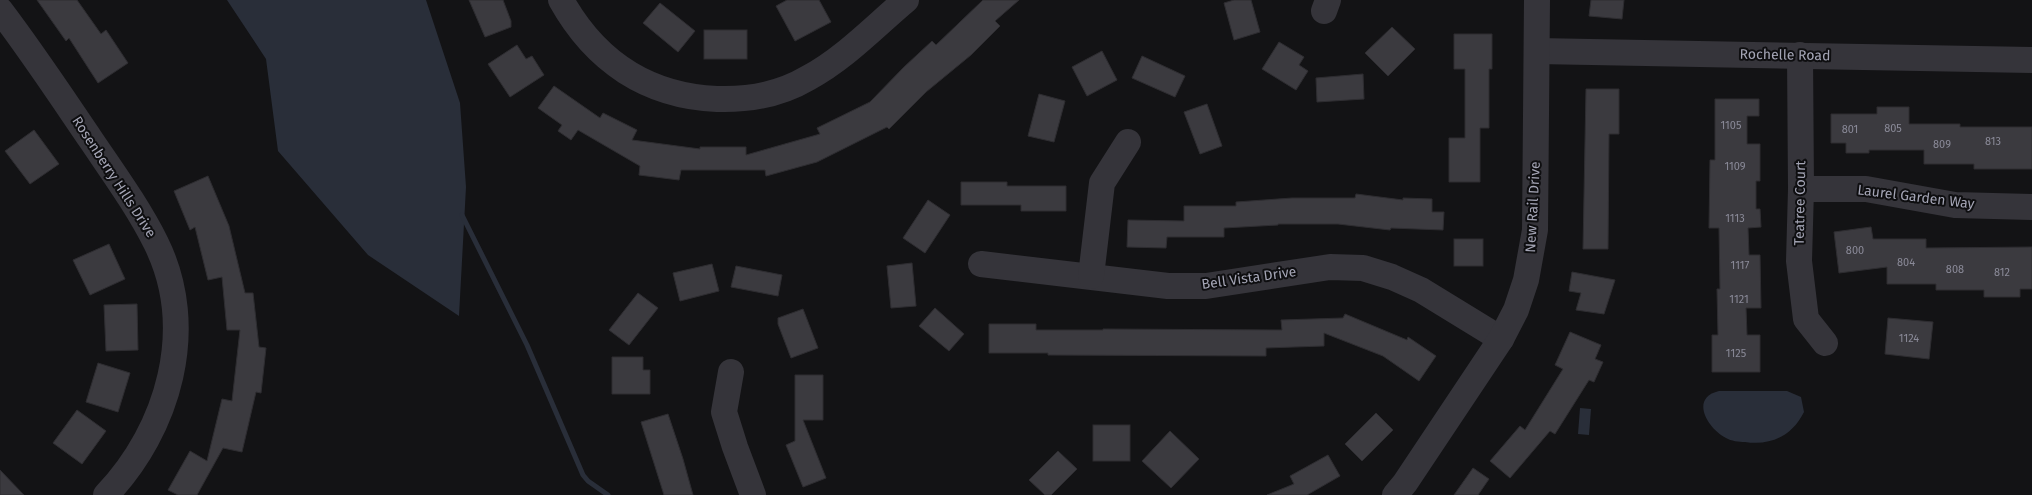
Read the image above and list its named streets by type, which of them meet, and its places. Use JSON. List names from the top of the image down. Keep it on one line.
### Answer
{"streets":{"street":["Rochelle Road","Rosenberry Hills Drive","Laurel Garden Way","Teatree Court","New Rail Drive","Bell Vista Drive"]},"crossings":[["Rochelle Road","Teatree Court"],["Rochelle Road","New Rail Drive"],["Laurel Garden Way","Teatree Court"],["New Rail Drive","Bell Vista Drive"]],"house_numbers":["1105","805","801","813","809","1109","1113","800","804","1117","808","812","1121","1124","1125"]}
